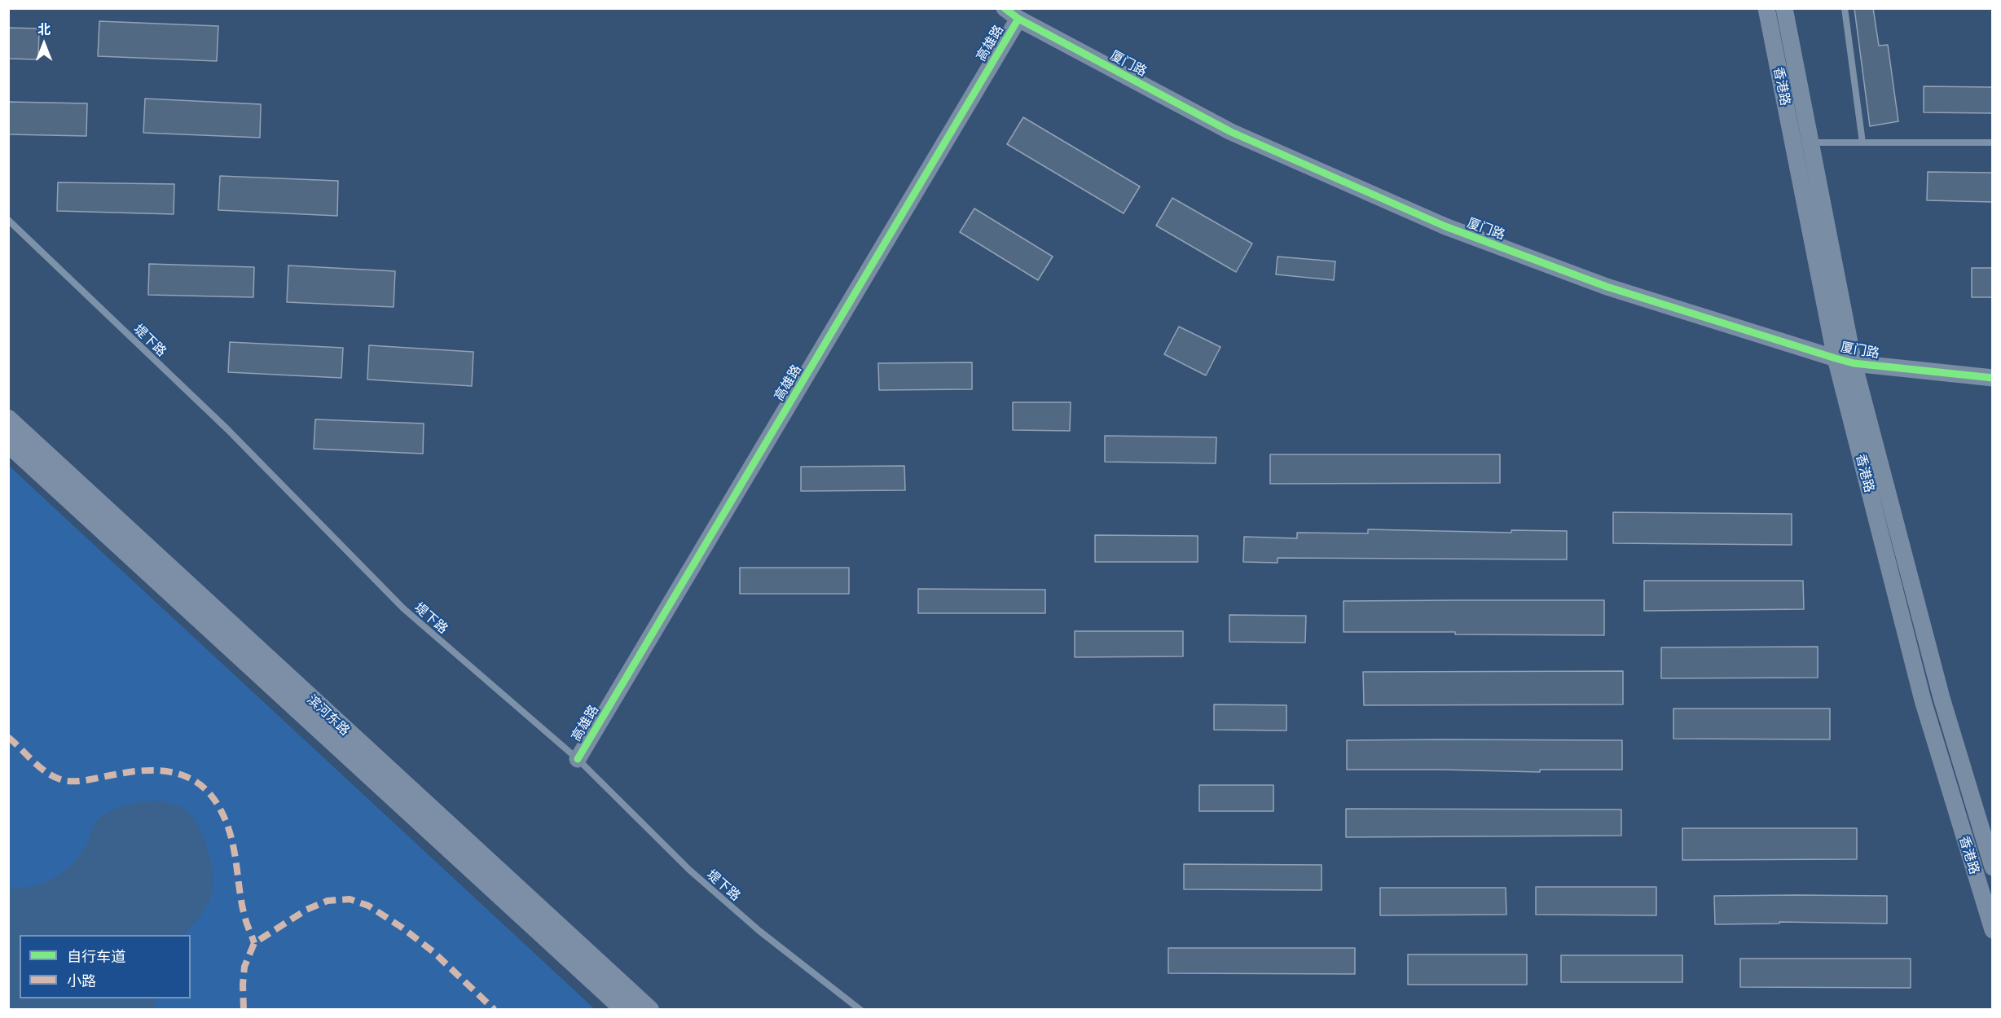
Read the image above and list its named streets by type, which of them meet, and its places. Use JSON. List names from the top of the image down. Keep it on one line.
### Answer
{"streets":{"main road":["滨河东路"],"street":["高雄路","厦门路","香港路"],"lane":["堤下路"]},"crossings":[["高雄路","厦门路"],["高雄路","堤下路"],["厦门路","香港路"]],"legend":["自行车道","小路"],"north":"top"}
